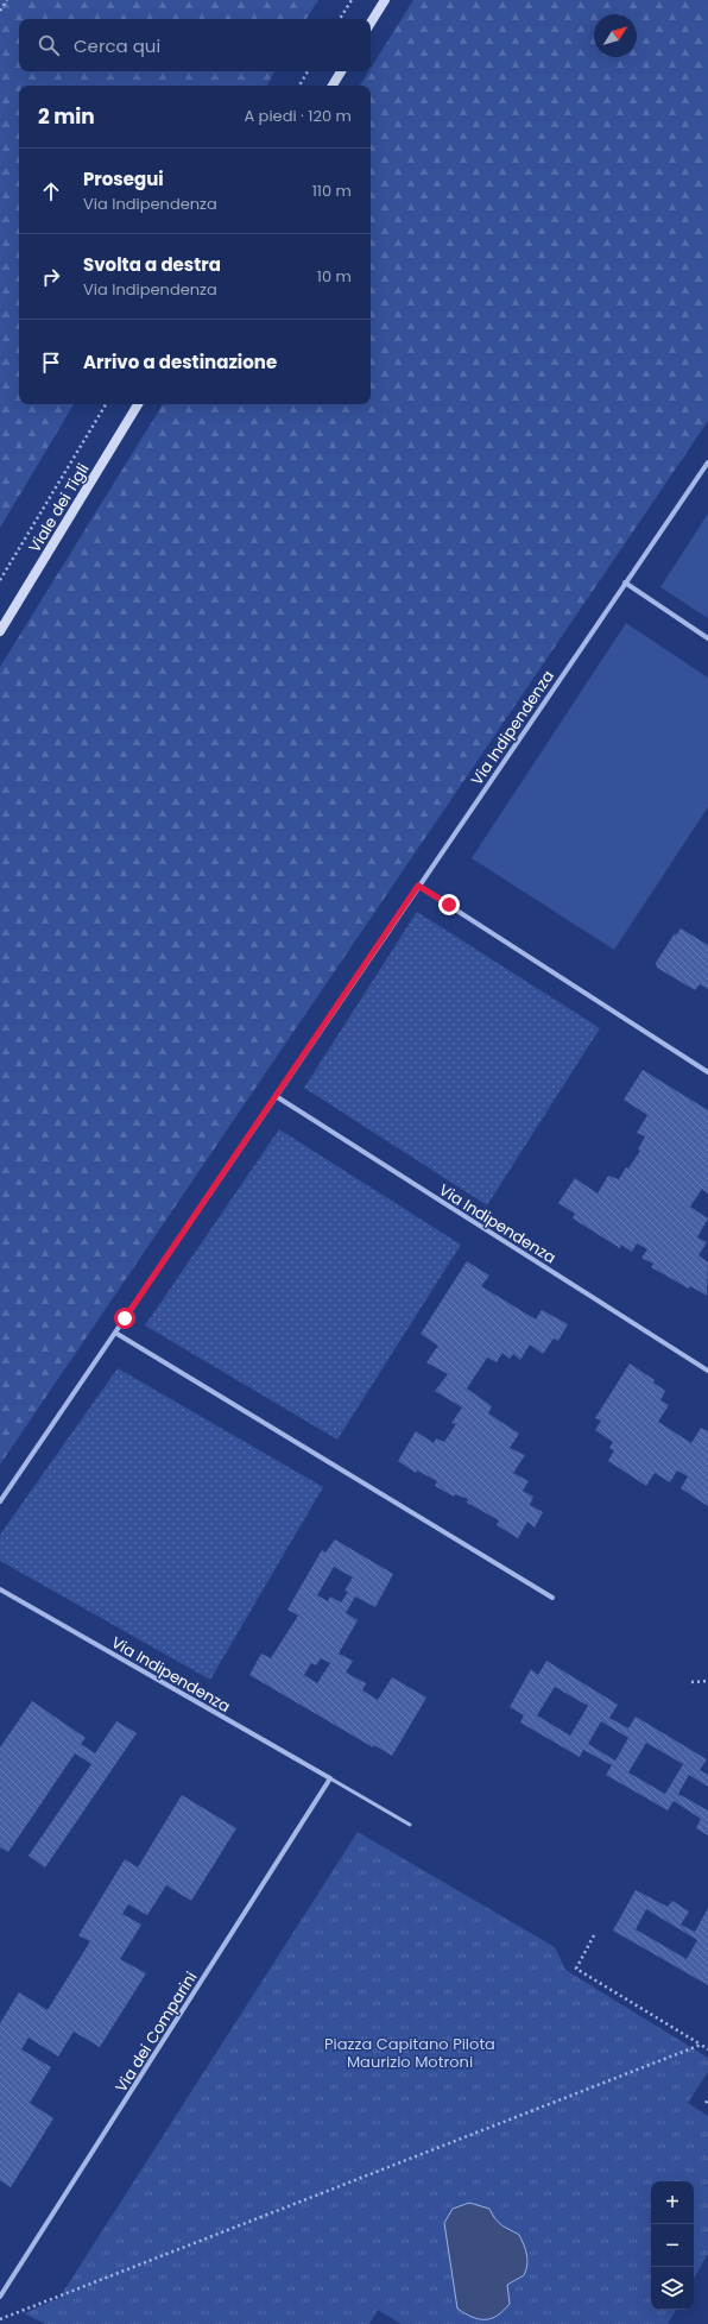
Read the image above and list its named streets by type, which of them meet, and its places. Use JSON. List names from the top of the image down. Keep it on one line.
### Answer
{"streets":{"street":["Viale dei Tigli","Via Indipendenza","Via dei Comparini"]},"crossings":[["Via Indipendenza","Via dei Comparini"]],"parks":["Piazza Capitano Pilota Maurizio Motroni"],"north":"top right","page":{"search":"Cerca qui","heading":["2 min","A piedi · 120 m"],"list":[["Prosegui","Via Indipendenza","110 m"],["Svolta a destra","Via Indipendenza","10 m"],"Arrivo a destinazione"],"map_buttons":["+","−"]}}
